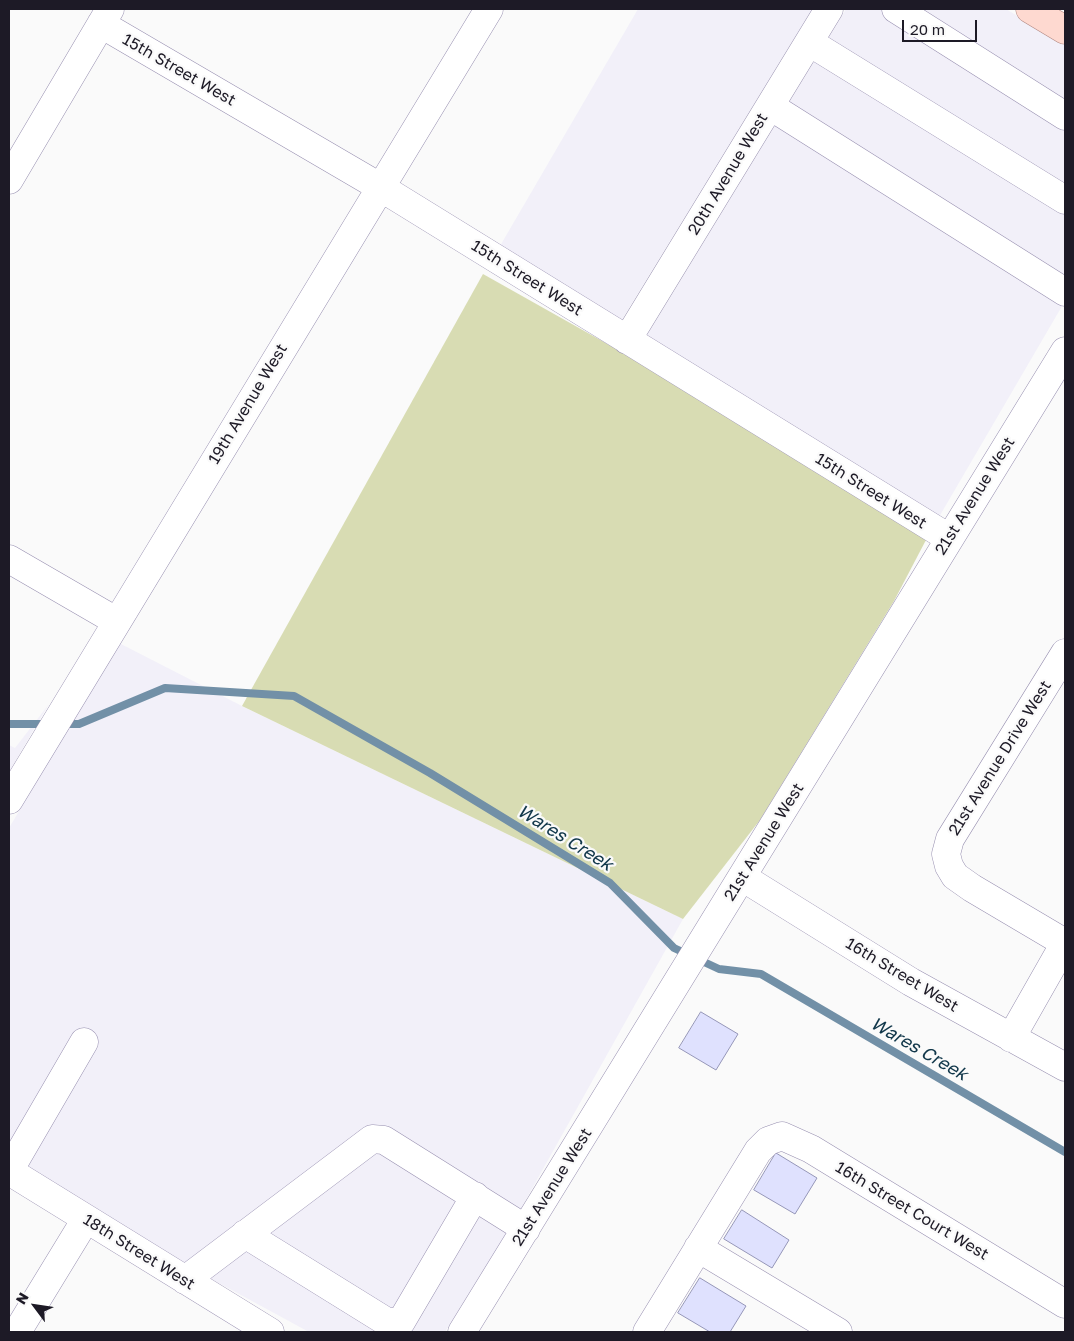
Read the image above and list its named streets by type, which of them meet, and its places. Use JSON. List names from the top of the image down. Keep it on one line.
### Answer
{"streets":{"street":["15th Street West","20th Avenue West","19th Avenue West","21st Avenue West","21st Avenue Drive West","16th Street West","16th Street Court West","18th Street West"]},"crossings":[["15th Street West","20th Avenue West"],["15th Street West","19th Avenue West"],["15th Street West","21st Avenue West"],["21st Avenue West","16th Street West"]],"water":["Wares Creek"],"scale_bar":"20 m","north":"top left"}
